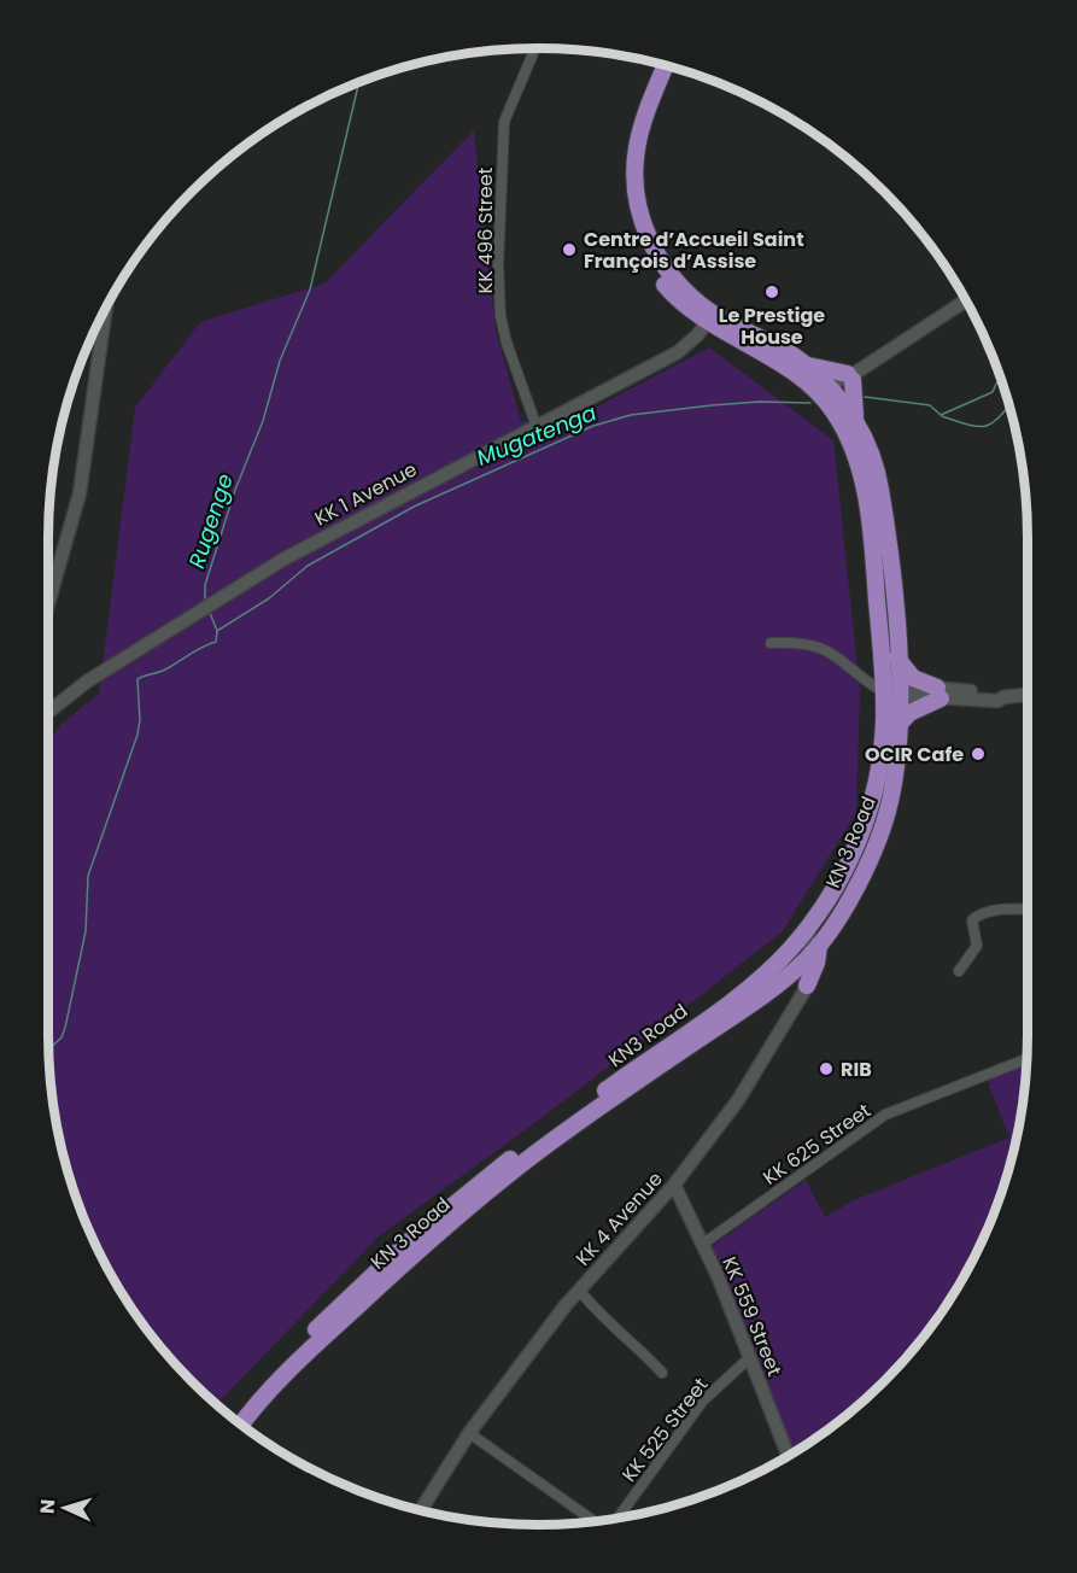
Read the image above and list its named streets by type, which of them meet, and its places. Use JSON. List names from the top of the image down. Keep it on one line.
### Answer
{"streets":{"highway":["KN 3 Road","KN3 Road"],"main road":["KK 1 Avenue","KK 4 Avenue","KK 559 Street"],"street":["KK 496 Street","KK 625 Street","KK 525 Street"]},"crossings":[["KK 496 Street","KK 1 Avenue"],["KK 1 Avenue","KN 3 Road"],["KN 3 Road","KN3 Road"],["KN 3 Road","KK 4 Avenue"],["KK 625 Street","KK 559 Street"],["KK 4 Avenue","KK 559 Street"],["KK 559 Street","KK 525 Street"]],"water":["Mugatenga","Rugenge"],"places":["Centre d’Accueil Saint François d’Assise","Le Prestige House","OCIR Cafe","RIB"],"north":"left"}
